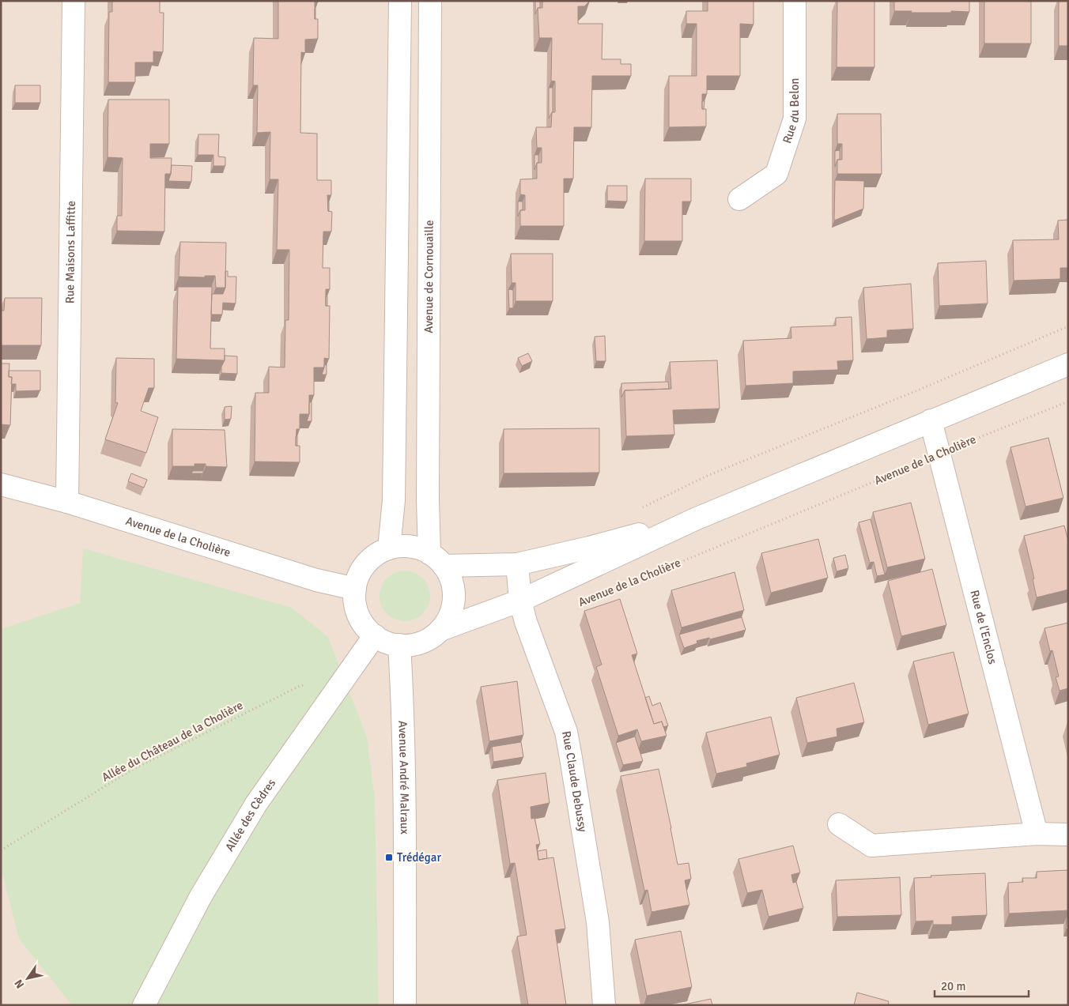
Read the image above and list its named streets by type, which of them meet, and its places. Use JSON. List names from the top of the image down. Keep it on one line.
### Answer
{"streets":{"street":["Rue du Belon","Rue Maisons Laffitte","Avenue de Cornouaille","Avenue de la Cholière","Rue de l'Enclos","Avenue André Malraux","Rue Claude Debussy","Allée des Cèdres"],"path":["Allée du Château de la Cholière"]},"crossings":[["Rue Maisons Laffitte","Avenue de la Cholière"],["Avenue de Cornouaille","Avenue de la Cholière"],["Avenue de Cornouaille","Avenue André Malraux"],["Avenue de Cornouaille","Allée des Cèdres"],["Avenue de la Cholière","Rue de l'Enclos"],["Avenue de la Cholière","Avenue André Malraux"],["Avenue de la Cholière","Allée des Cèdres"],["Allée du Château de la Cholière","Allée des Cèdres"],["Avenue André Malraux","Allée des Cèdres"]],"places":{"transit":["Trédégar"]},"scale_bar":"20 m","north":"bottom left"}
